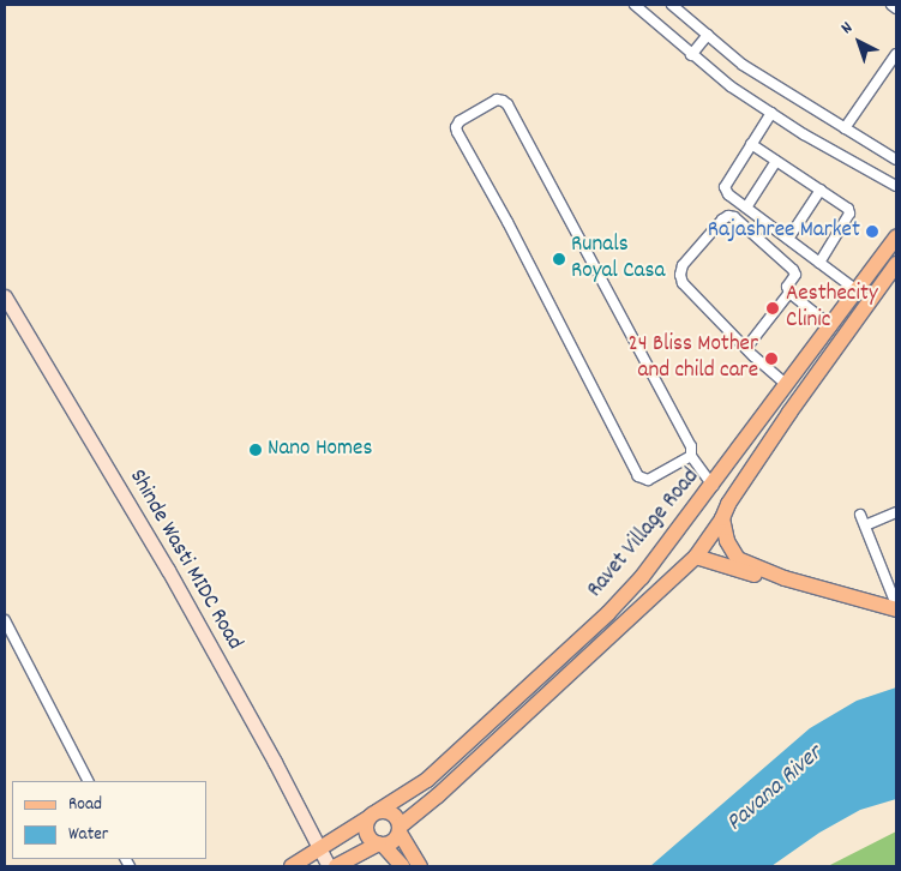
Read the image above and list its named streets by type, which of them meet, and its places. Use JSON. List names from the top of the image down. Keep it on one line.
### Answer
{"streets":{"main road":["Ravet Village Road"],"street":["Shinde Wasti MIDC Road"]},"crossings":[["Ravet Village Road","Shinde Wasti MIDC Road"]],"water":["Pavana River"],"places":["Rajashree Market","Runals Royal Casa","Aesthecity Clinic","24 Bliss Mother and child care","Nano Homes"],"legend":["Road","Water"],"north":"top left"}
